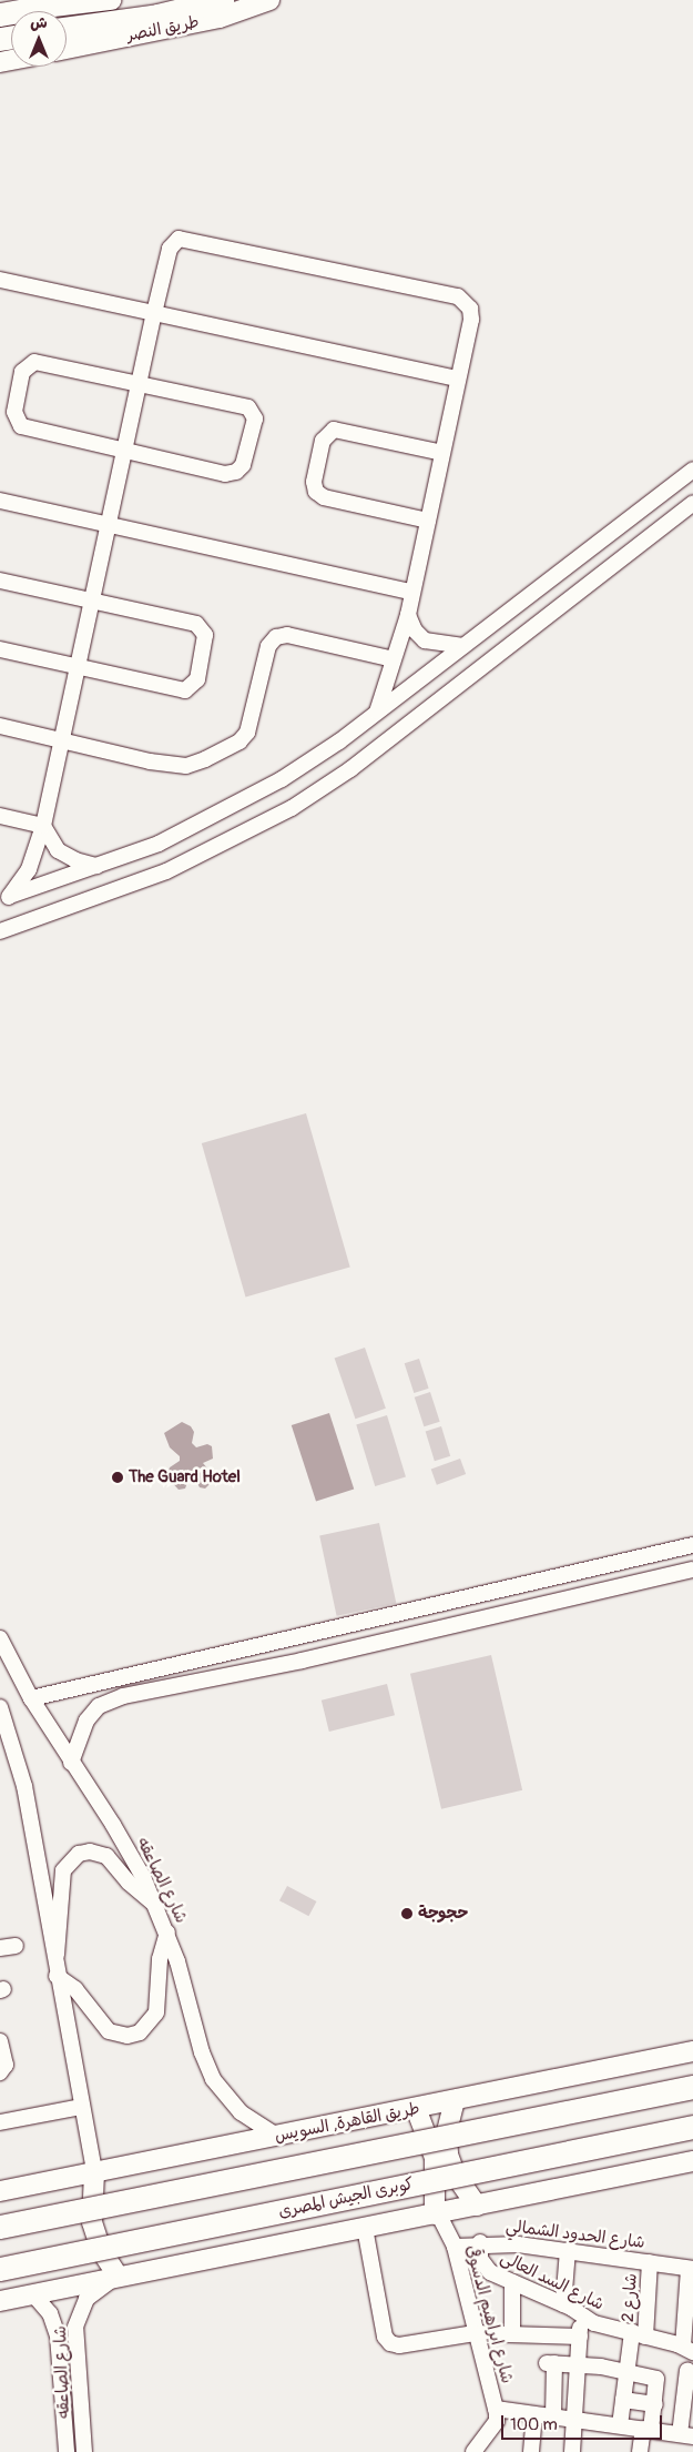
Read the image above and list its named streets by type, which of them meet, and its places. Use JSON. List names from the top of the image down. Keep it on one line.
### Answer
{"streets":{"highway":["كوبرى الجيش المصرى"],"main road":["طريق النصر","طريق القاهرة, السويس"],"street":["شارع الصاعقه","شارع الحدود الشمالي","شارع السد العالى","شارع 2","شارع ابراهيم الدسوقى"]},"crossings":[["شارع الصاعقه","طريق القاهرة, السويس"],["شارع الحدود الشمالي","شارع السد العالى"],["شارع الحدود الشمالي","شارع 2"],["شارع الحدود الشمالي","شارع ابراهيم الدسوقى"],["شارع السد العالى","شارع 2"]],"places":["The Guard Hotel","حجوجة"],"scale_bar":"100 m","north":"top"}
